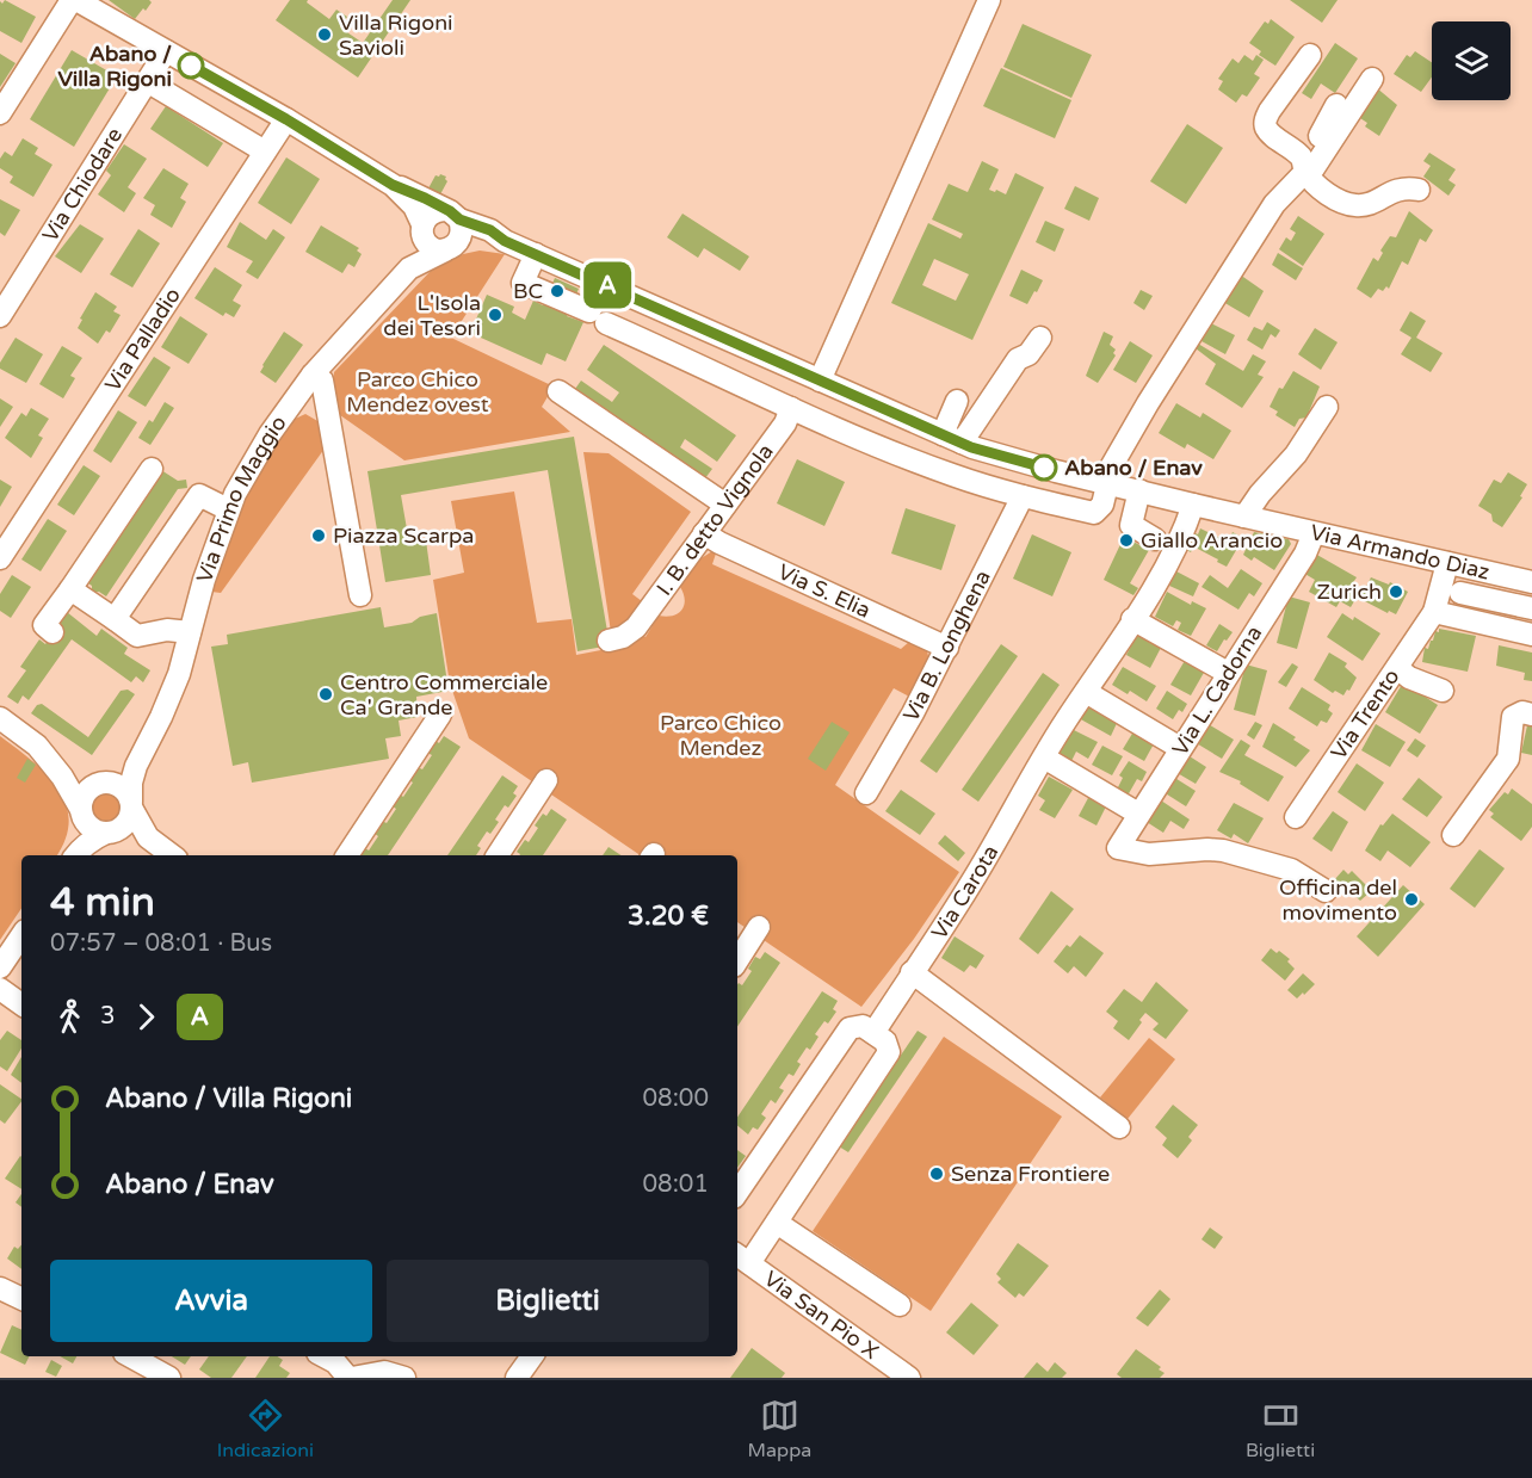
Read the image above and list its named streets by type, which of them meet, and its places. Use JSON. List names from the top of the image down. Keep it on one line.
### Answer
{"streets":{"street":["Via Chiodare","Via Palladio","Via Primo Maggio","I. B. detto Vignola","Via Armando Diaz","Via S. Elia","Via B. Longhena","Via L. Cadorna","Via Trento","Via Carota","Via San Pio X"]},"crossings":[["Via Chiodare","Via Armando Diaz"],["Via Palladio","Via Armando Diaz"],["Via Primo Maggio","Via Armando Diaz"],["I. B. detto Vignola","Via S. Elia"],["Via Armando Diaz","Via L. Cadorna"],["Via Armando Diaz","Via Carota"],["Via S. Elia","Via B. Longhena"]],"parks":["Parco Chico Mendez ovest","Parco Chico Mendez"],"places":["Villa Rigoni Savioli","Abano / Villa Rigoni","BC","L'Isola dei Tesori","Abano / Enav","Piazza Scarpa","Giallo Arancio","Zurich","Centro Commerciale Ca' Grande","Officina del movimento","Senza Frontiere"],"lines":["bus line A"],"page":{"on_map":"A","heading":["4 min","07:57 – 08:01 · Bus","3.20 €"],"legs":["3","A"],"list":[{"name":"Abano / Villa Rigoni","value":"08:00"},{"name":"Abano / Enav","value":"08:01"}],"buttons":["Avvia","Biglietti"],"tabs":["Indicazioni","Mappa","Biglietti"]}}
